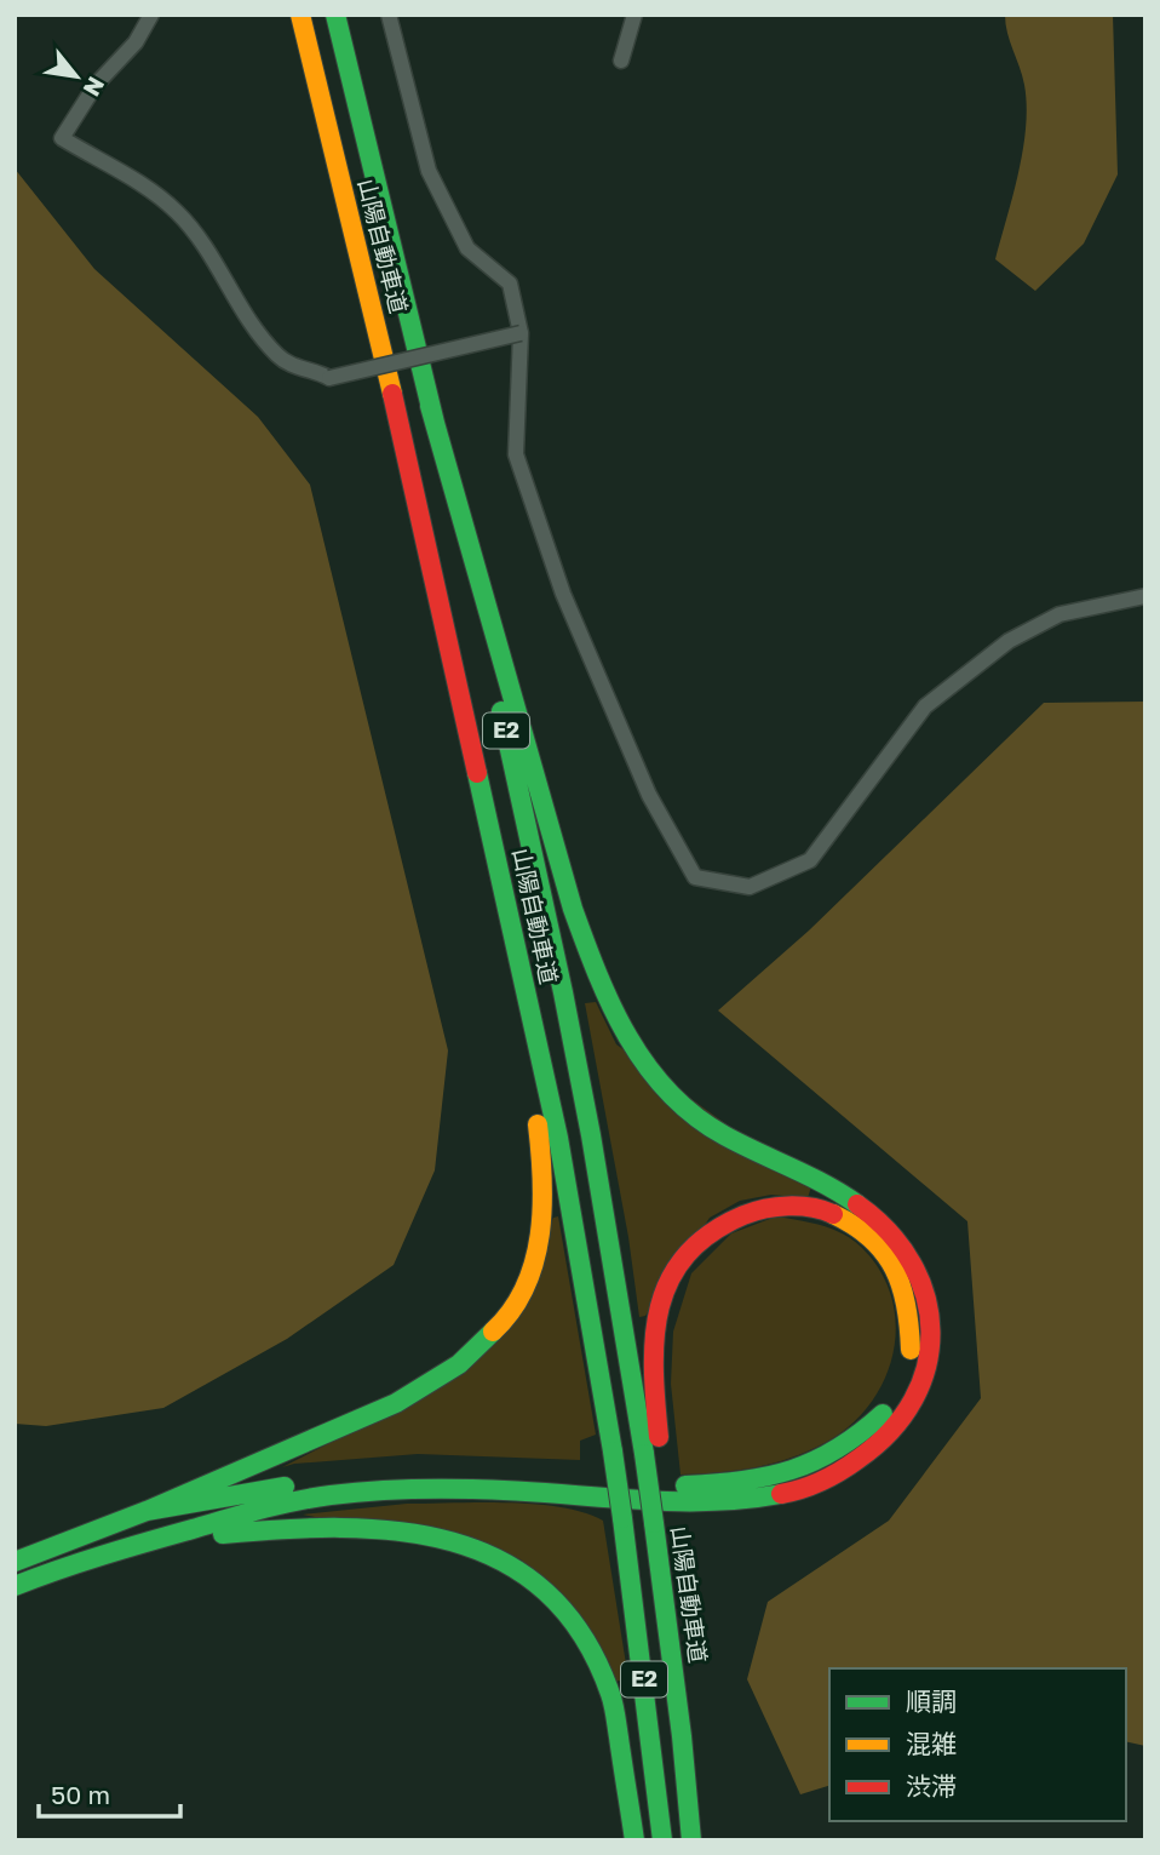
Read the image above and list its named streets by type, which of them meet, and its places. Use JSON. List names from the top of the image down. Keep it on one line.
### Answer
{"streets":{"highway":["山陽自動車道","E2"]},"legend":["順調","混雑","渋滞"],"scale_bar":"50 m","north":"bottom right"}
